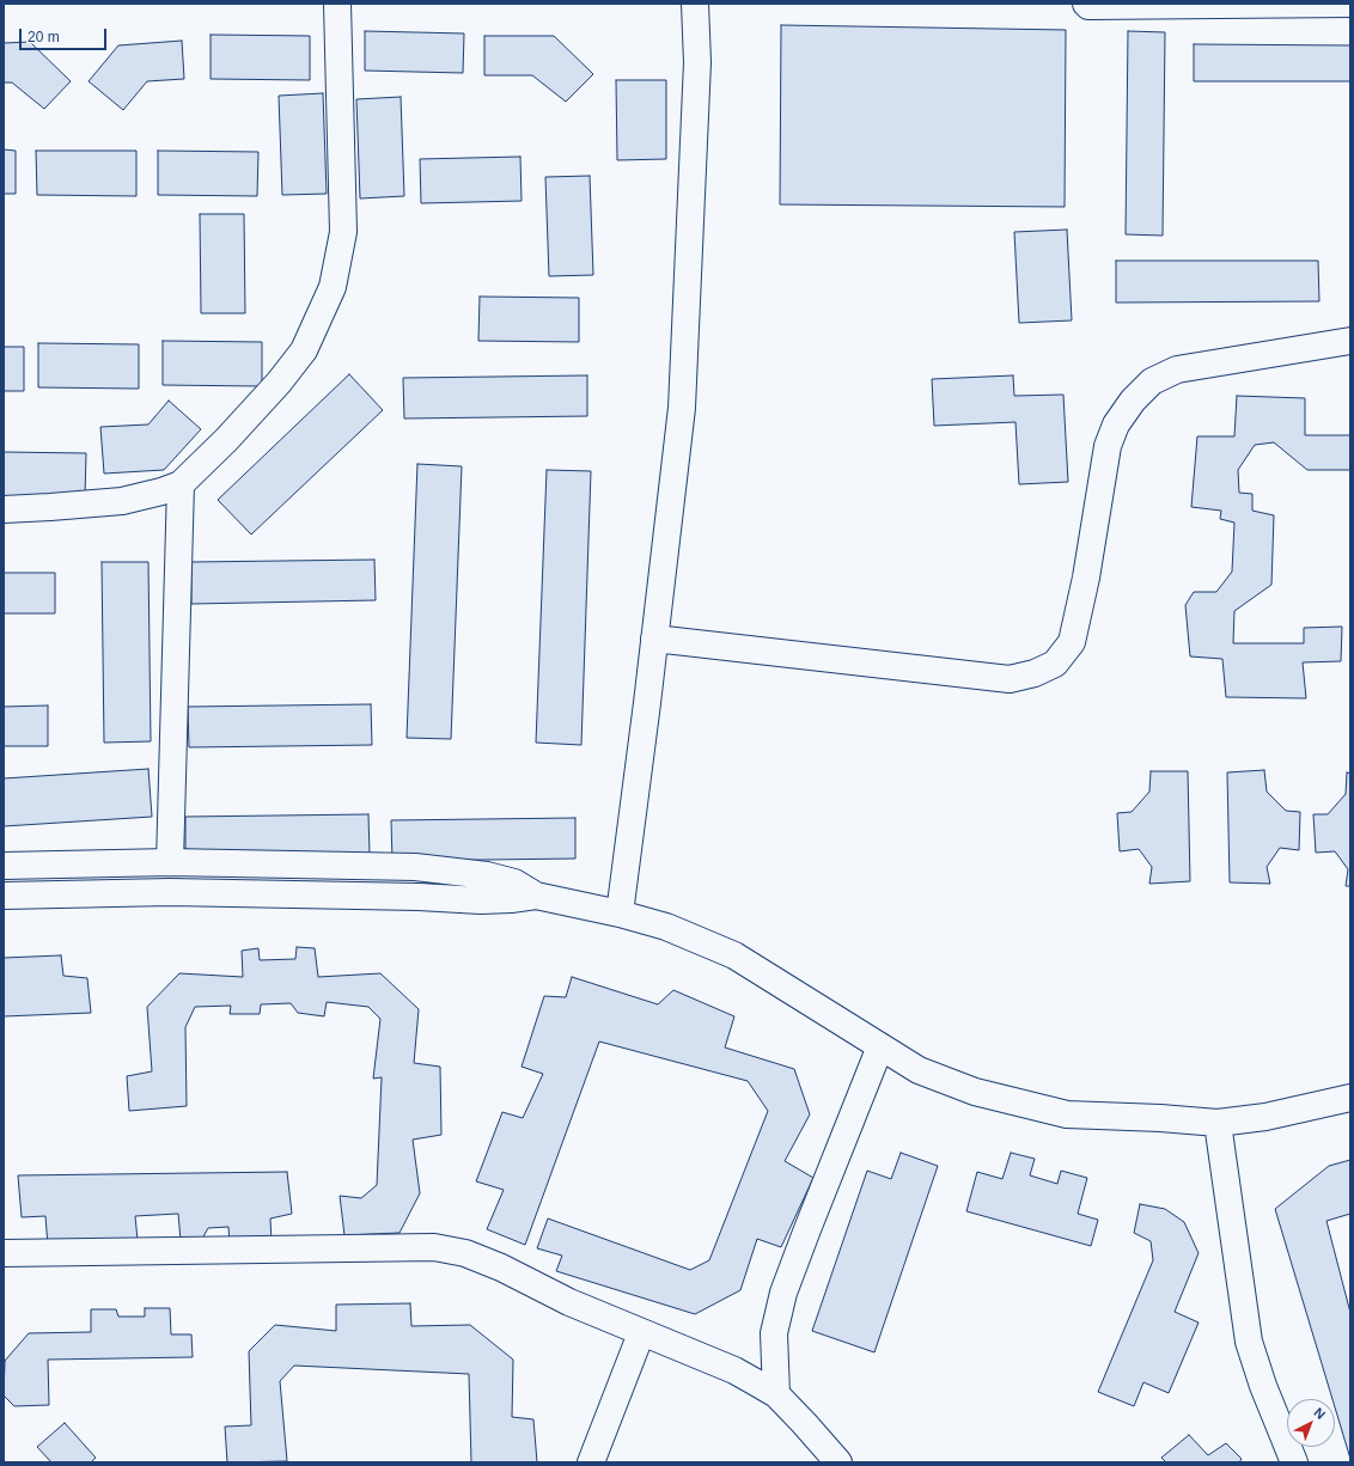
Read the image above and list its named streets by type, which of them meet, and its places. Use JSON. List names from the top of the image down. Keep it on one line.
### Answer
{"scale_bar":"20 m","north":"top right"}
